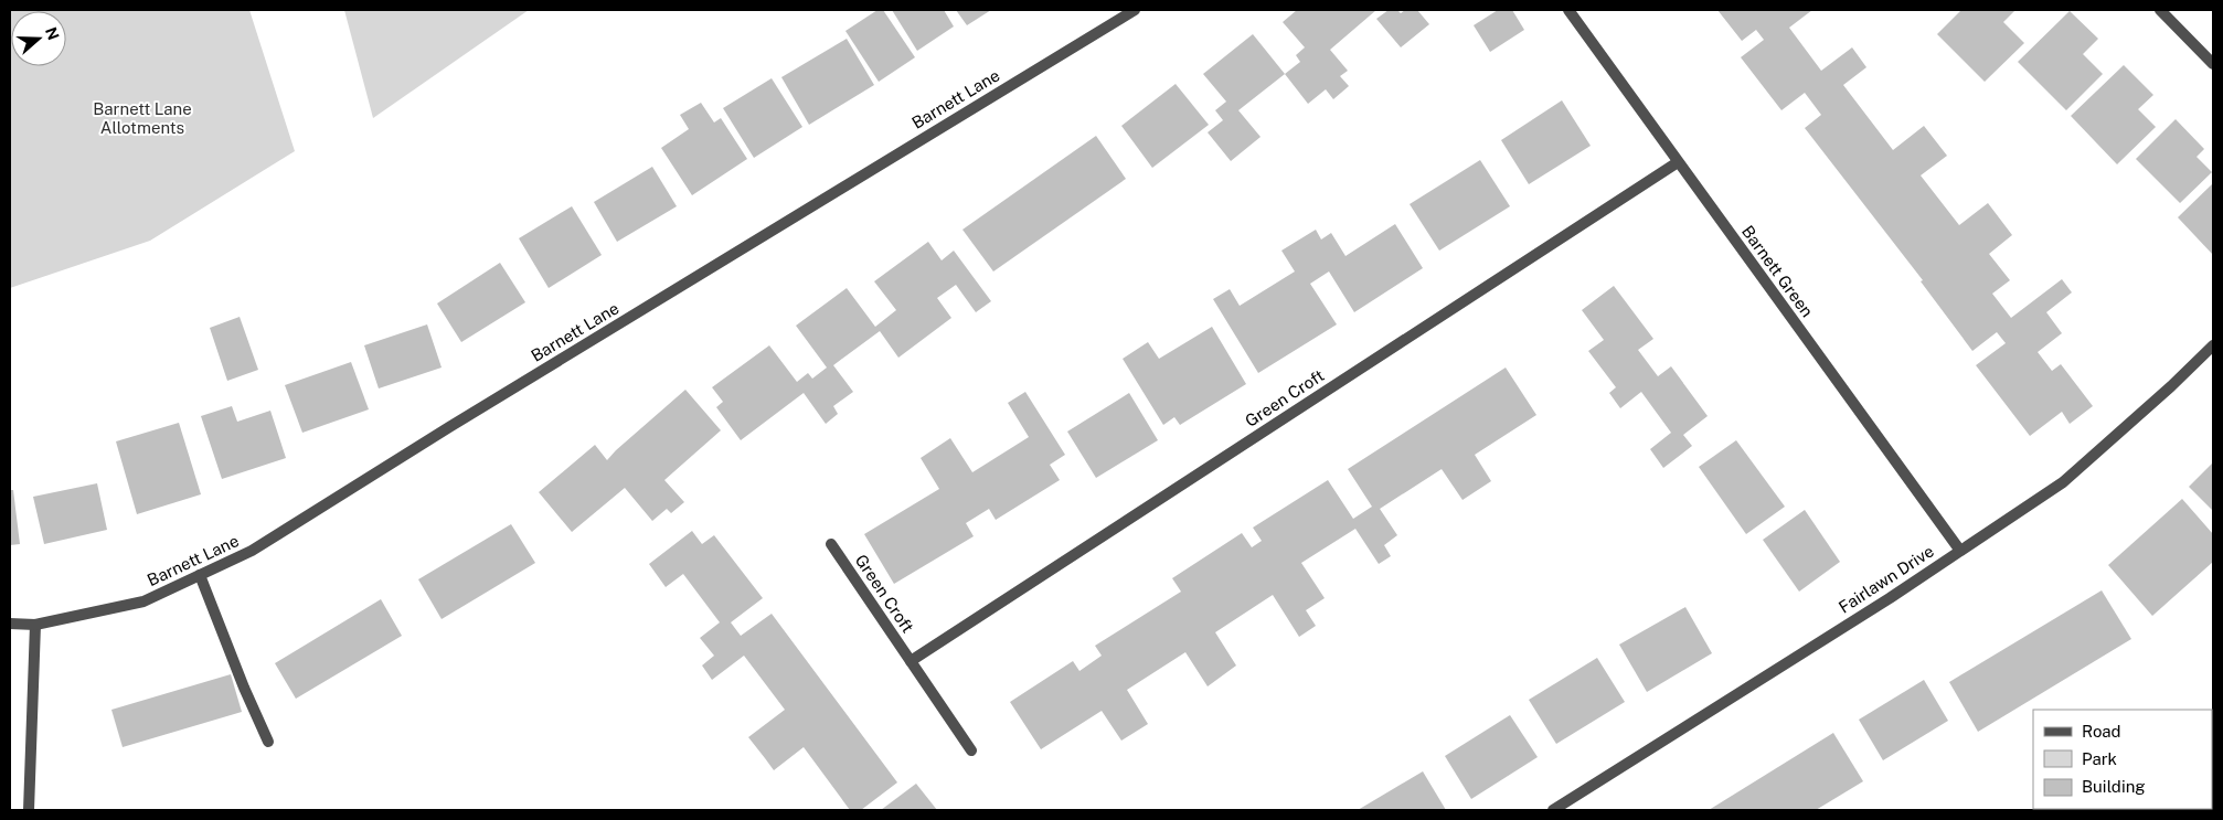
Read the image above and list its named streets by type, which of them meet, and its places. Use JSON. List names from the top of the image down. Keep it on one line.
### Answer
{"streets":{"street":["Barnett Lane","Barnett Green","Green Croft","Fairlawn Drive"]},"crossings":[["Barnett Green","Green Croft"],["Barnett Green","Fairlawn Drive"]],"parks":["Barnett Lane Allotments"],"legend":["Road","Park","Building"],"north":"right"}
